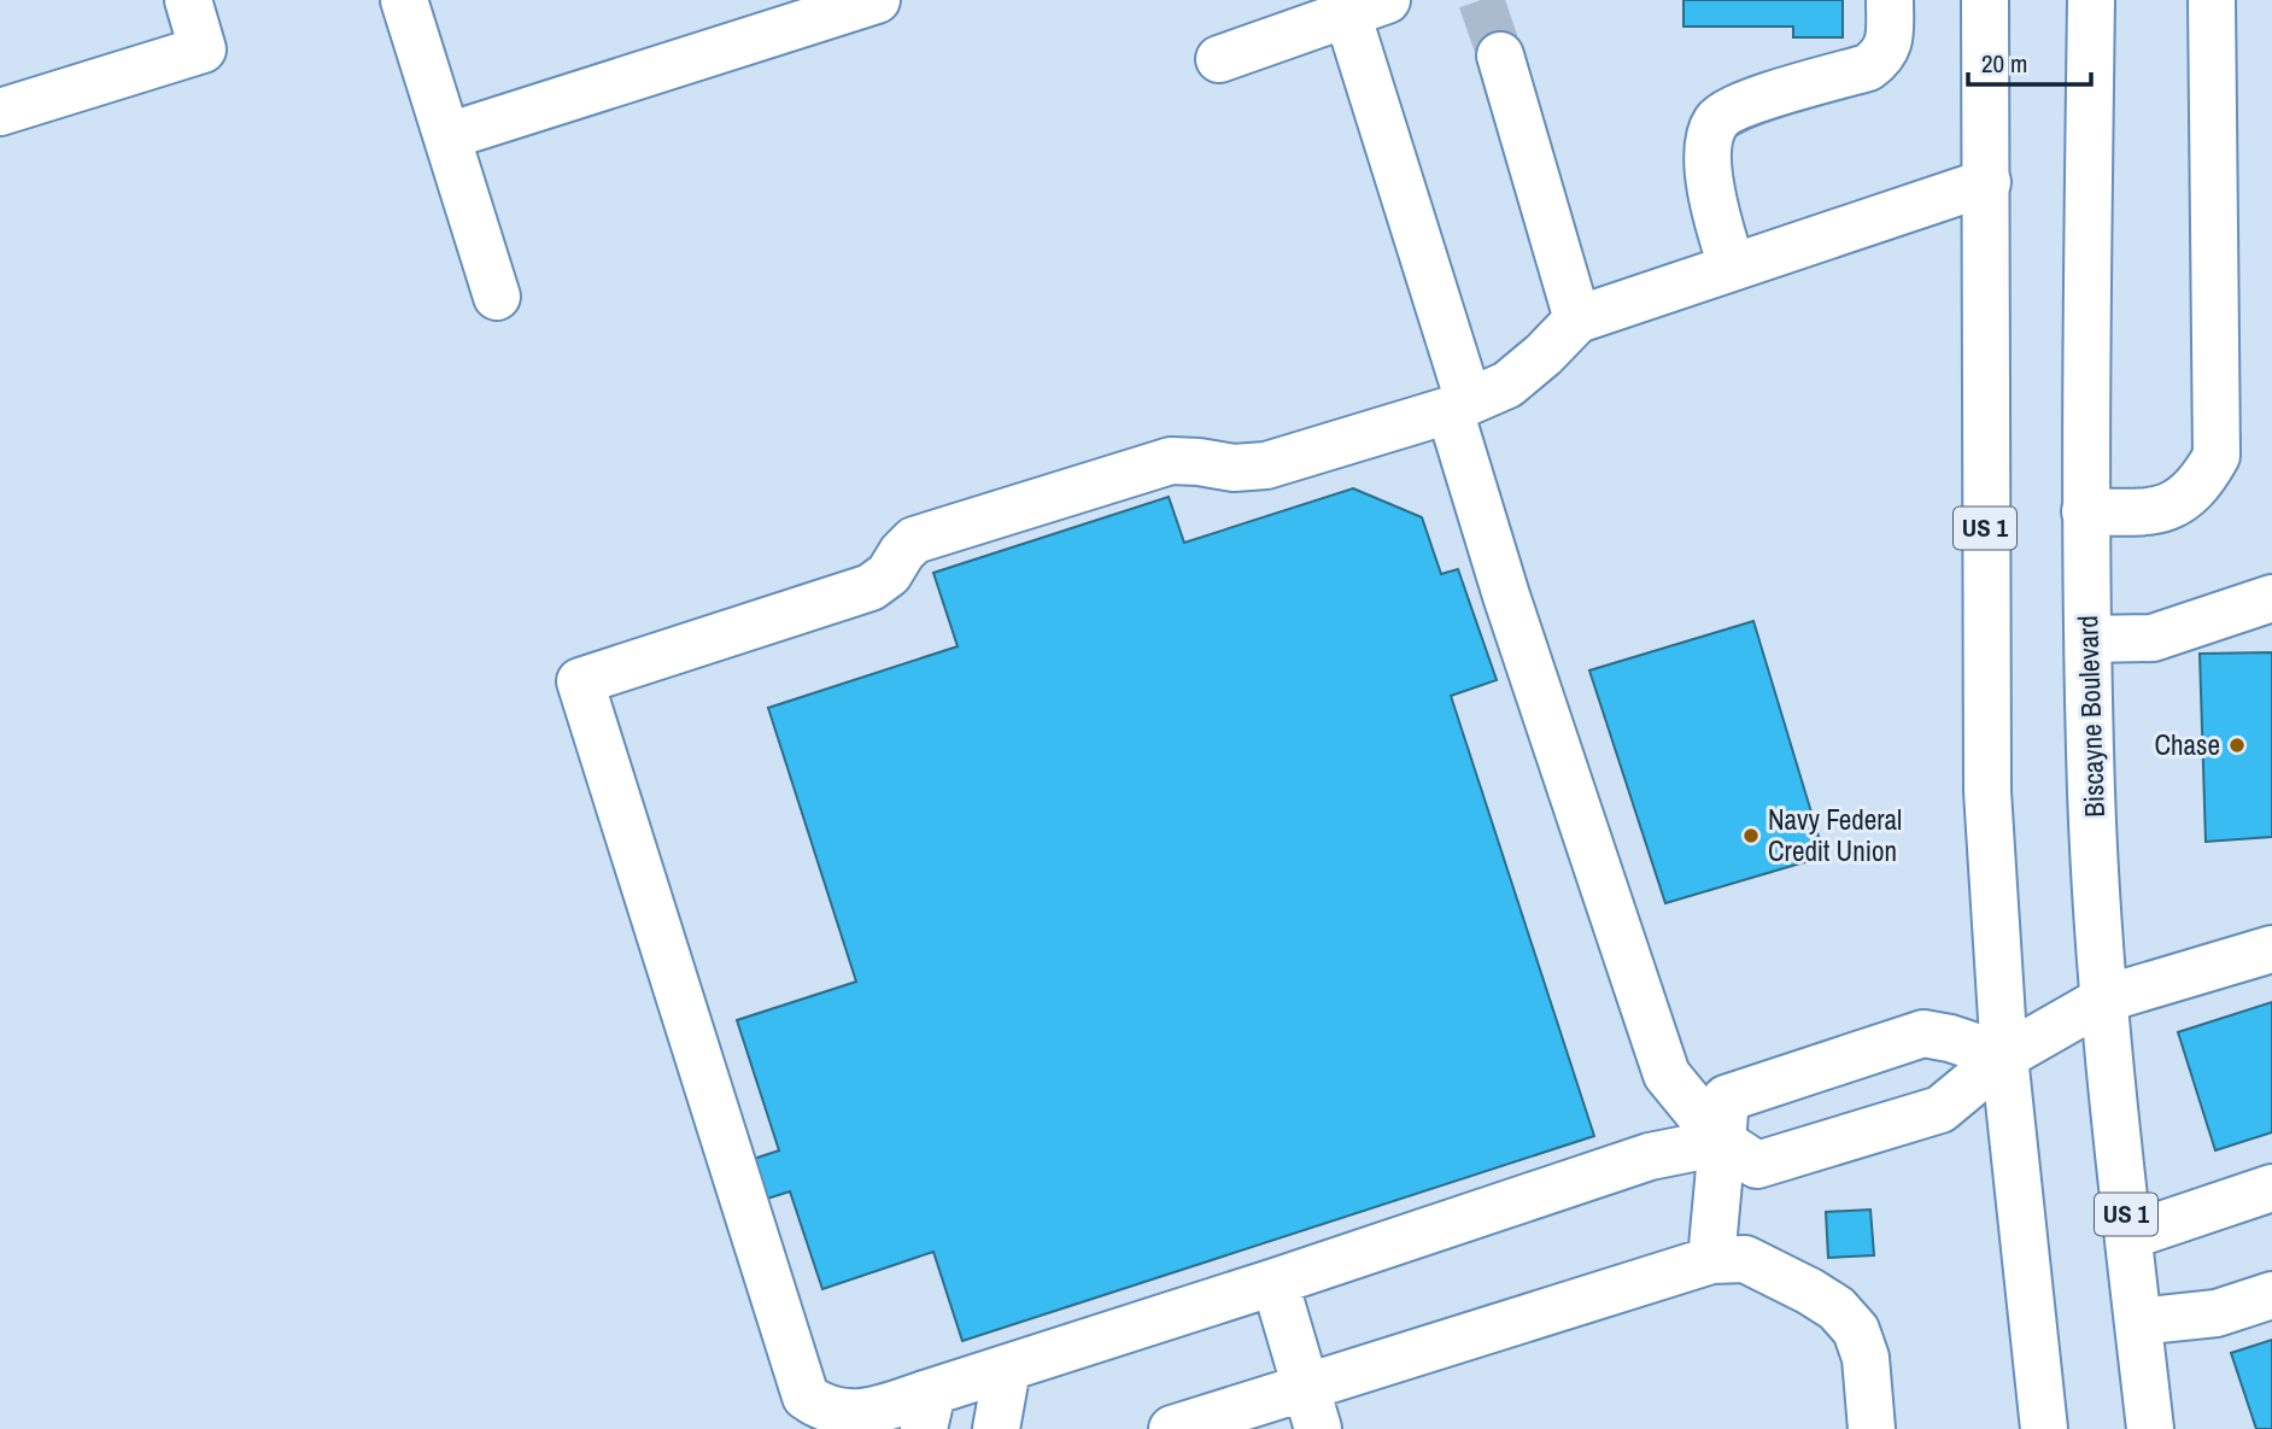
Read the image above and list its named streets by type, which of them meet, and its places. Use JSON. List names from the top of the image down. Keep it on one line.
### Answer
{"streets":{"main road":["US 1","Biscayne Boulevard"]},"places":["Chase","Navy Federal Credit Union"],"scale_bar":"20 m"}
